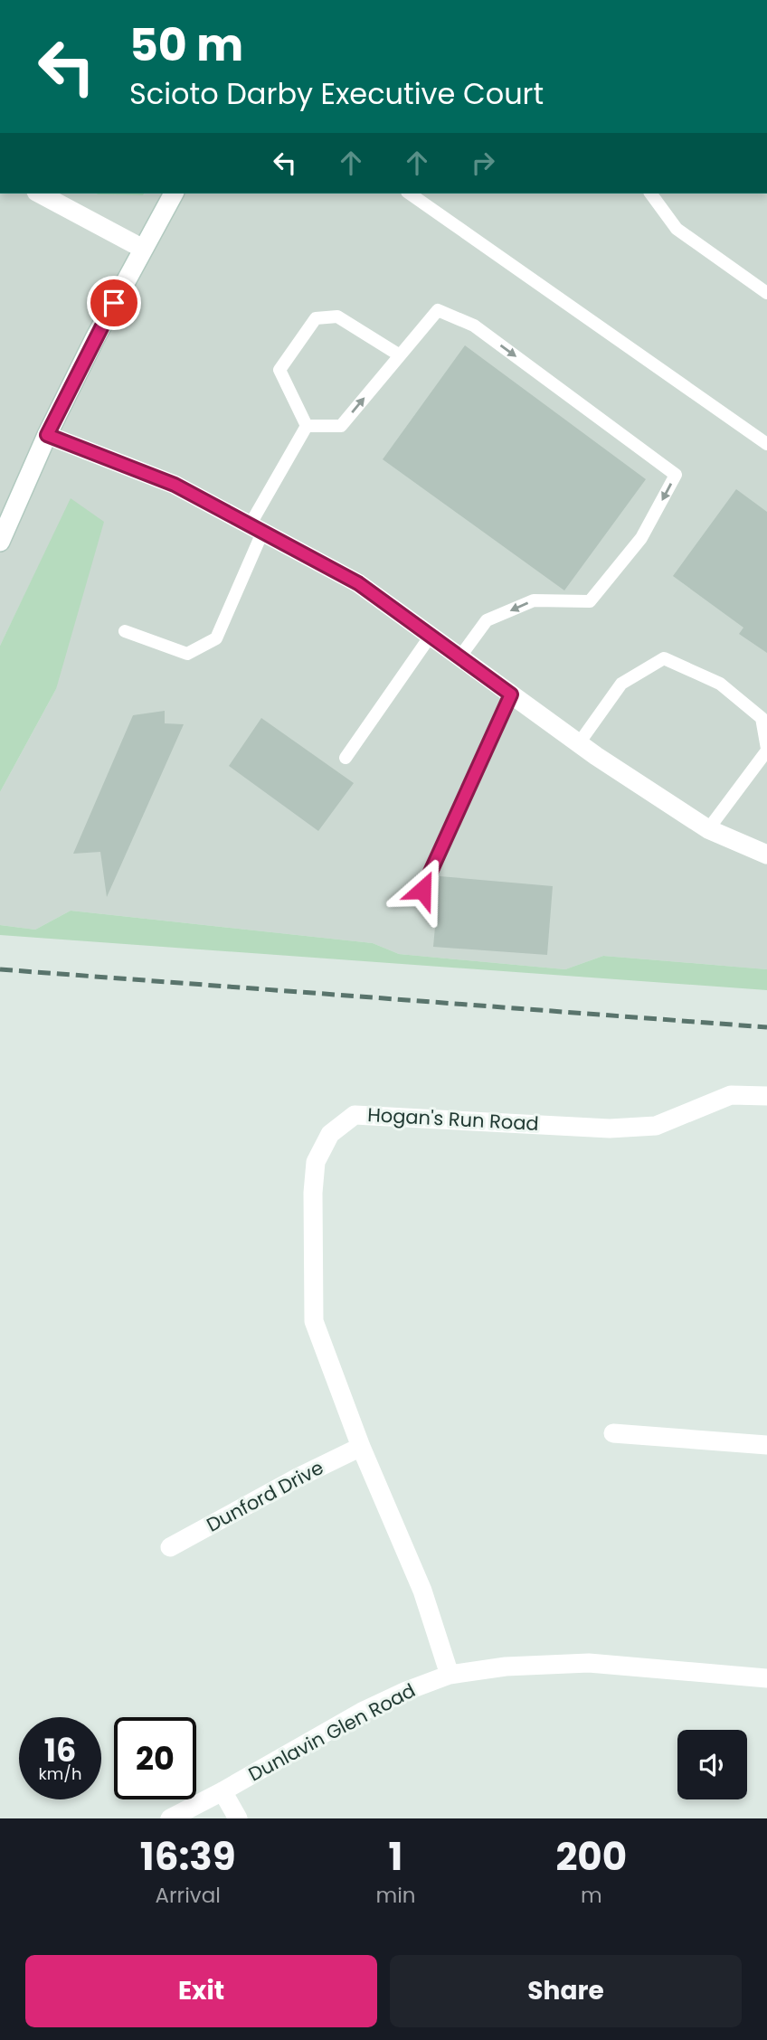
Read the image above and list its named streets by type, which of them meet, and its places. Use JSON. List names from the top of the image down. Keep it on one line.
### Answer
{"streets":{"street":["Hogan's Run Road","Dunford Drive","Dunlavin Glen Road"]},"crossings":[["Hogan's Run Road","Dunford Drive"],["Hogan's Run Road","Dunlavin Glen Road"]],"page":{"turn":["50 m","Scioto Darby Executive Court"],"speed":"16 km/h","limit":"20","eta":["16:39","Arrival","1","min","200","m"],"buttons":["Exit","Share"]}}
